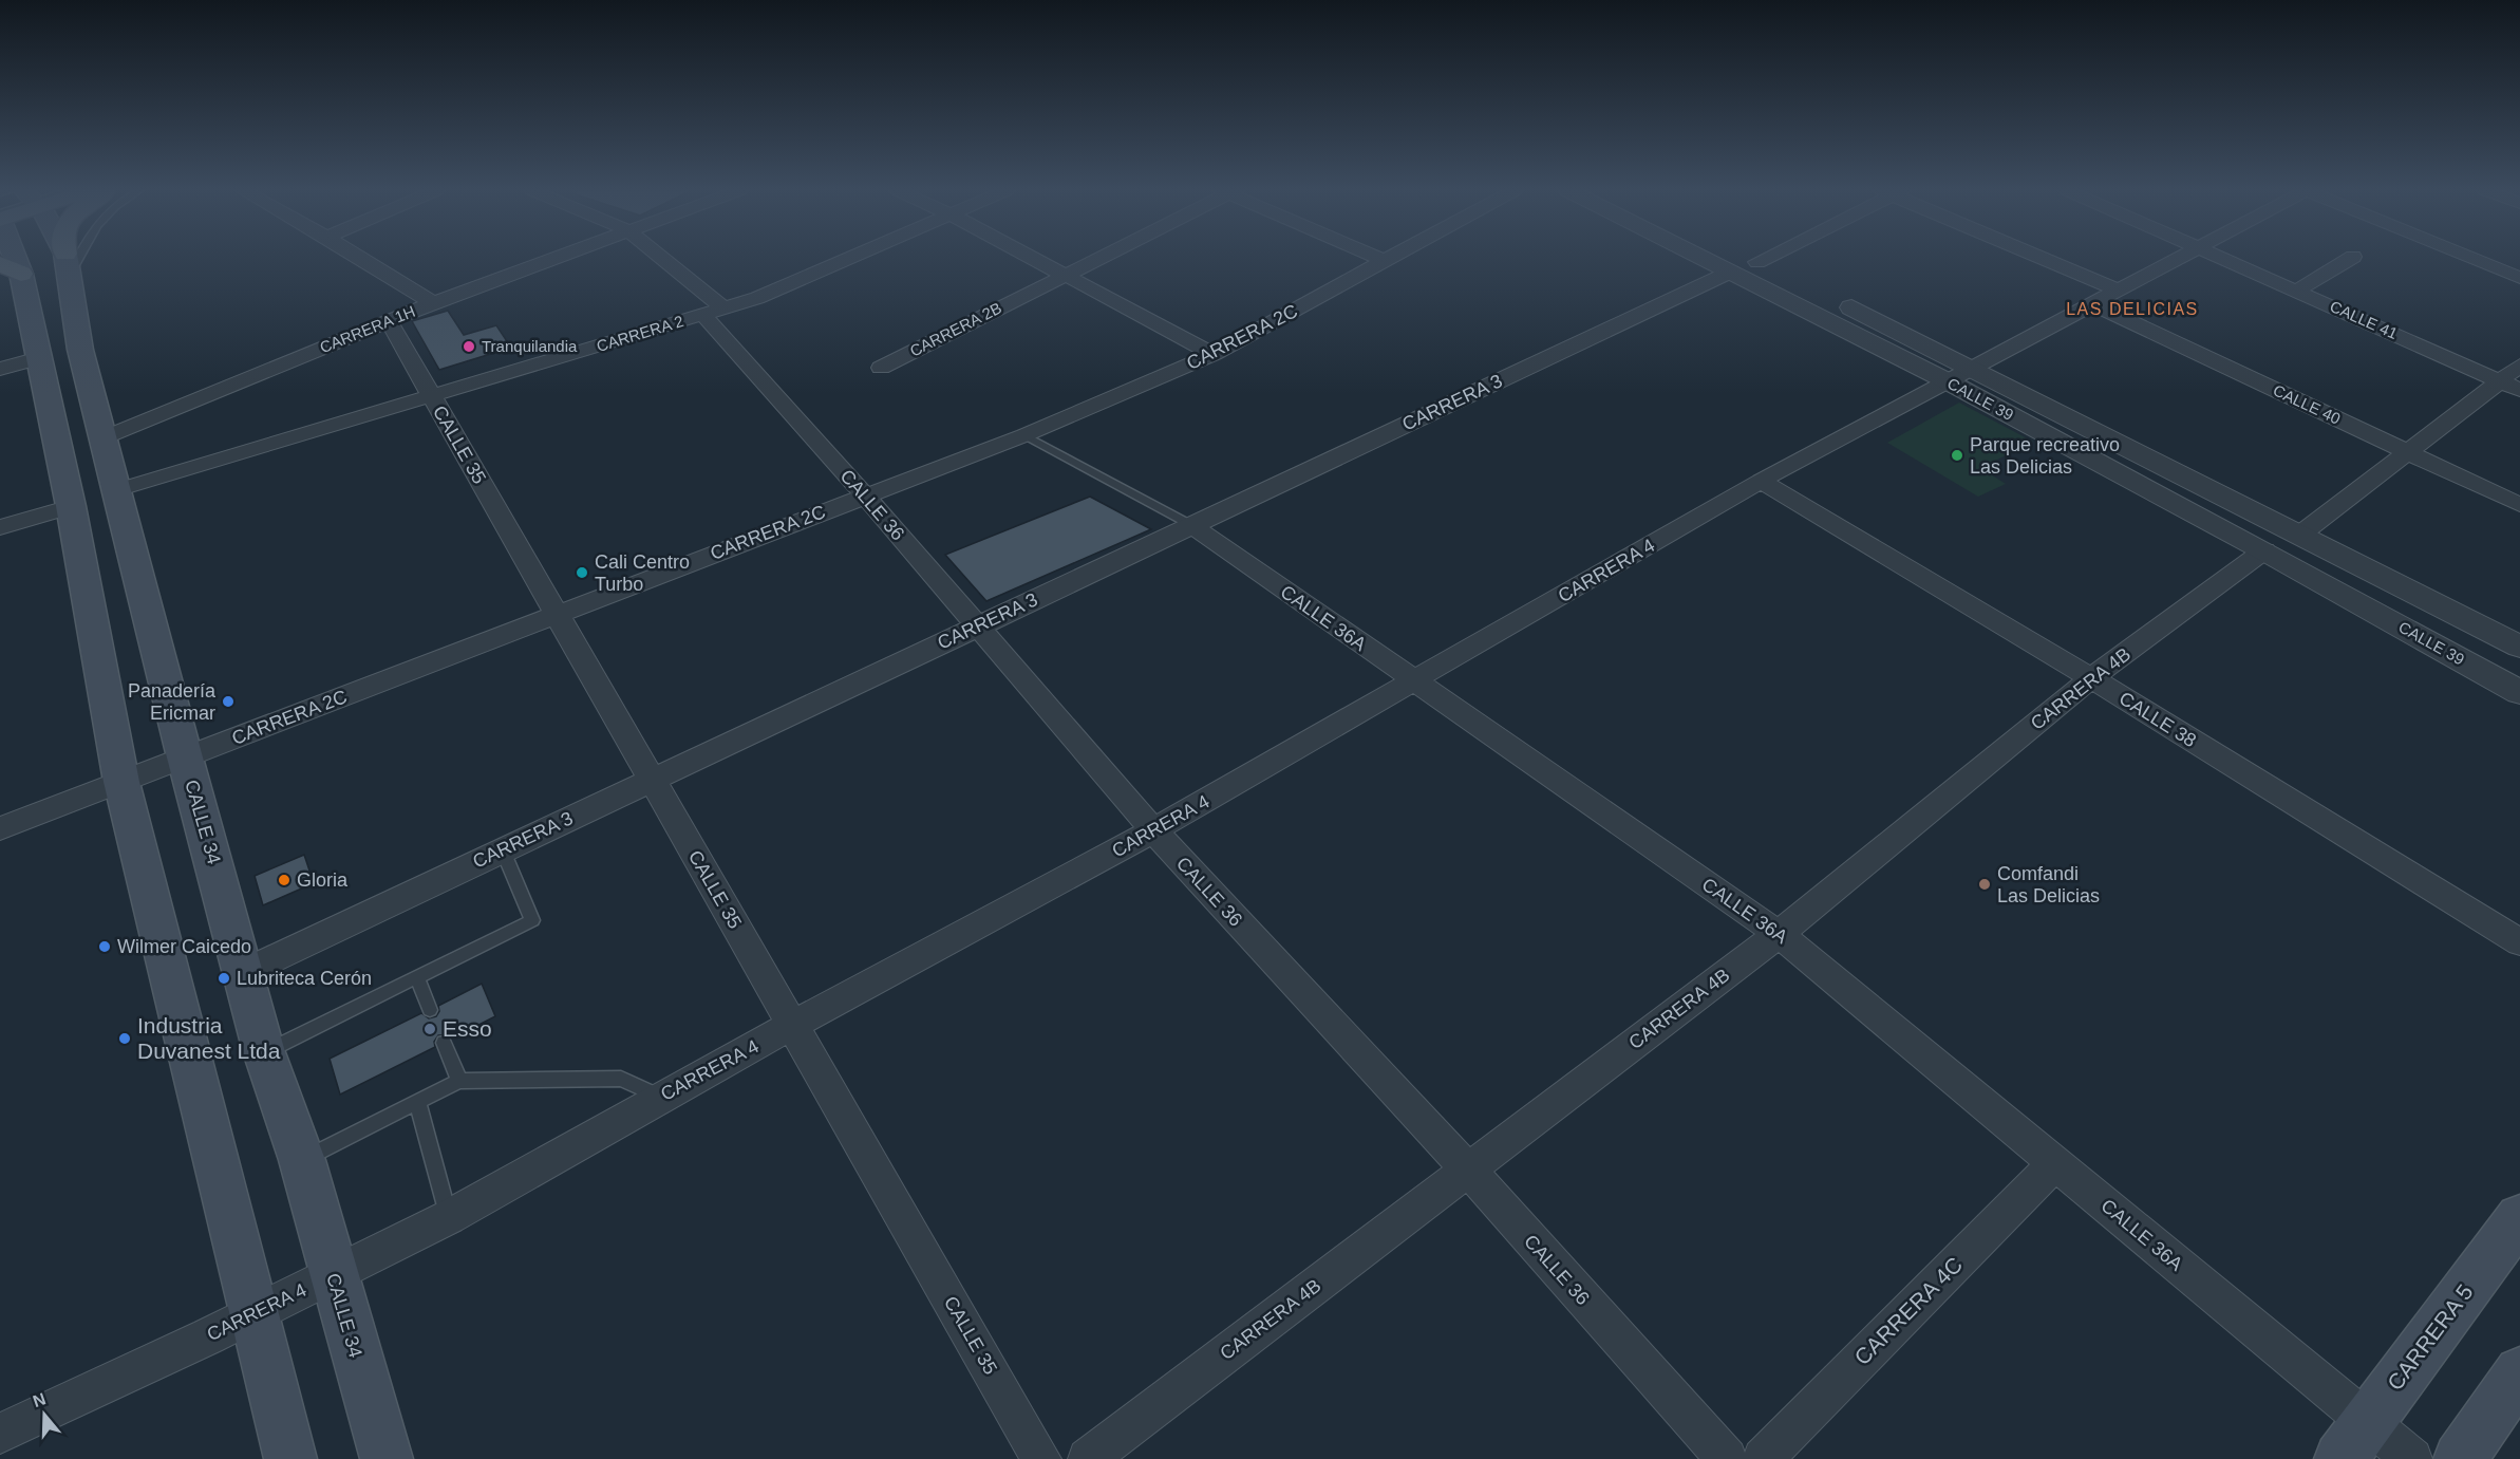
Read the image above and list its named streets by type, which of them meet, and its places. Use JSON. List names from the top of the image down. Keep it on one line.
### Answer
{"streets":{"main road":["CALLE 34","CARRERA 5"],"street":["CALLE 41","CARRERA 1H","CARRERA 2B","CARRERA 2","CARRERA 2C","CALLE 39","CARRERA 3","CALLE 40","CALLE 35","CALLE 36","CARRERA 4","CALLE 36A","CARRERA 4B","CALLE 38","CARRERA 4C"]},"crossings":[["CARRERA 1H","CALLE 35"],["CARRERA 1H","CALLE 34"],["CARRERA 2","CALLE 35"],["CARRERA 2","CALLE 36"],["CARRERA 2","CALLE 34"],["CARRERA 2C","CALLE 35"],["CARRERA 2C","CALLE 36"],["CARRERA 2C","CALLE 36A"],["CARRERA 2C","CALLE 34"],["CALLE 39","CARRERA 3"],["CALLE 39","CARRERA 4"],["CALLE 39","CARRERA 4B"],["CARRERA 3","CALLE 35"],["CARRERA 3","CALLE 36"],["CARRERA 3","CALLE 36A"],["CARRERA 3","CALLE 34"],["CALLE 40","CARRERA 4"],["CALLE 35","CARRERA 4"],["CALLE 36","CARRERA 4"],["CALLE 36","CARRERA 4B"],["CARRERA 4","CALLE 36A"],["CARRERA 4","CALLE 38"],["CARRERA 4","CALLE 34"],["CALLE 36A","CARRERA 4B"],["CALLE 36A","CARRERA 4C"],["CALLE 36A","CARRERA 5"],["CARRERA 4B","CALLE 38"]],"districts":["LAS DELICIAS"],"places":["Tranquilandia","Parque recreativo Las Delicias","Cali Centro Turbo","Panadería Ericmar","Gloria","Comfandi Las Delicias","Wilmer Caicedo","Lubriteca Cerón","Esso","Industria Duvanest Ltda"],"north":"top"}
